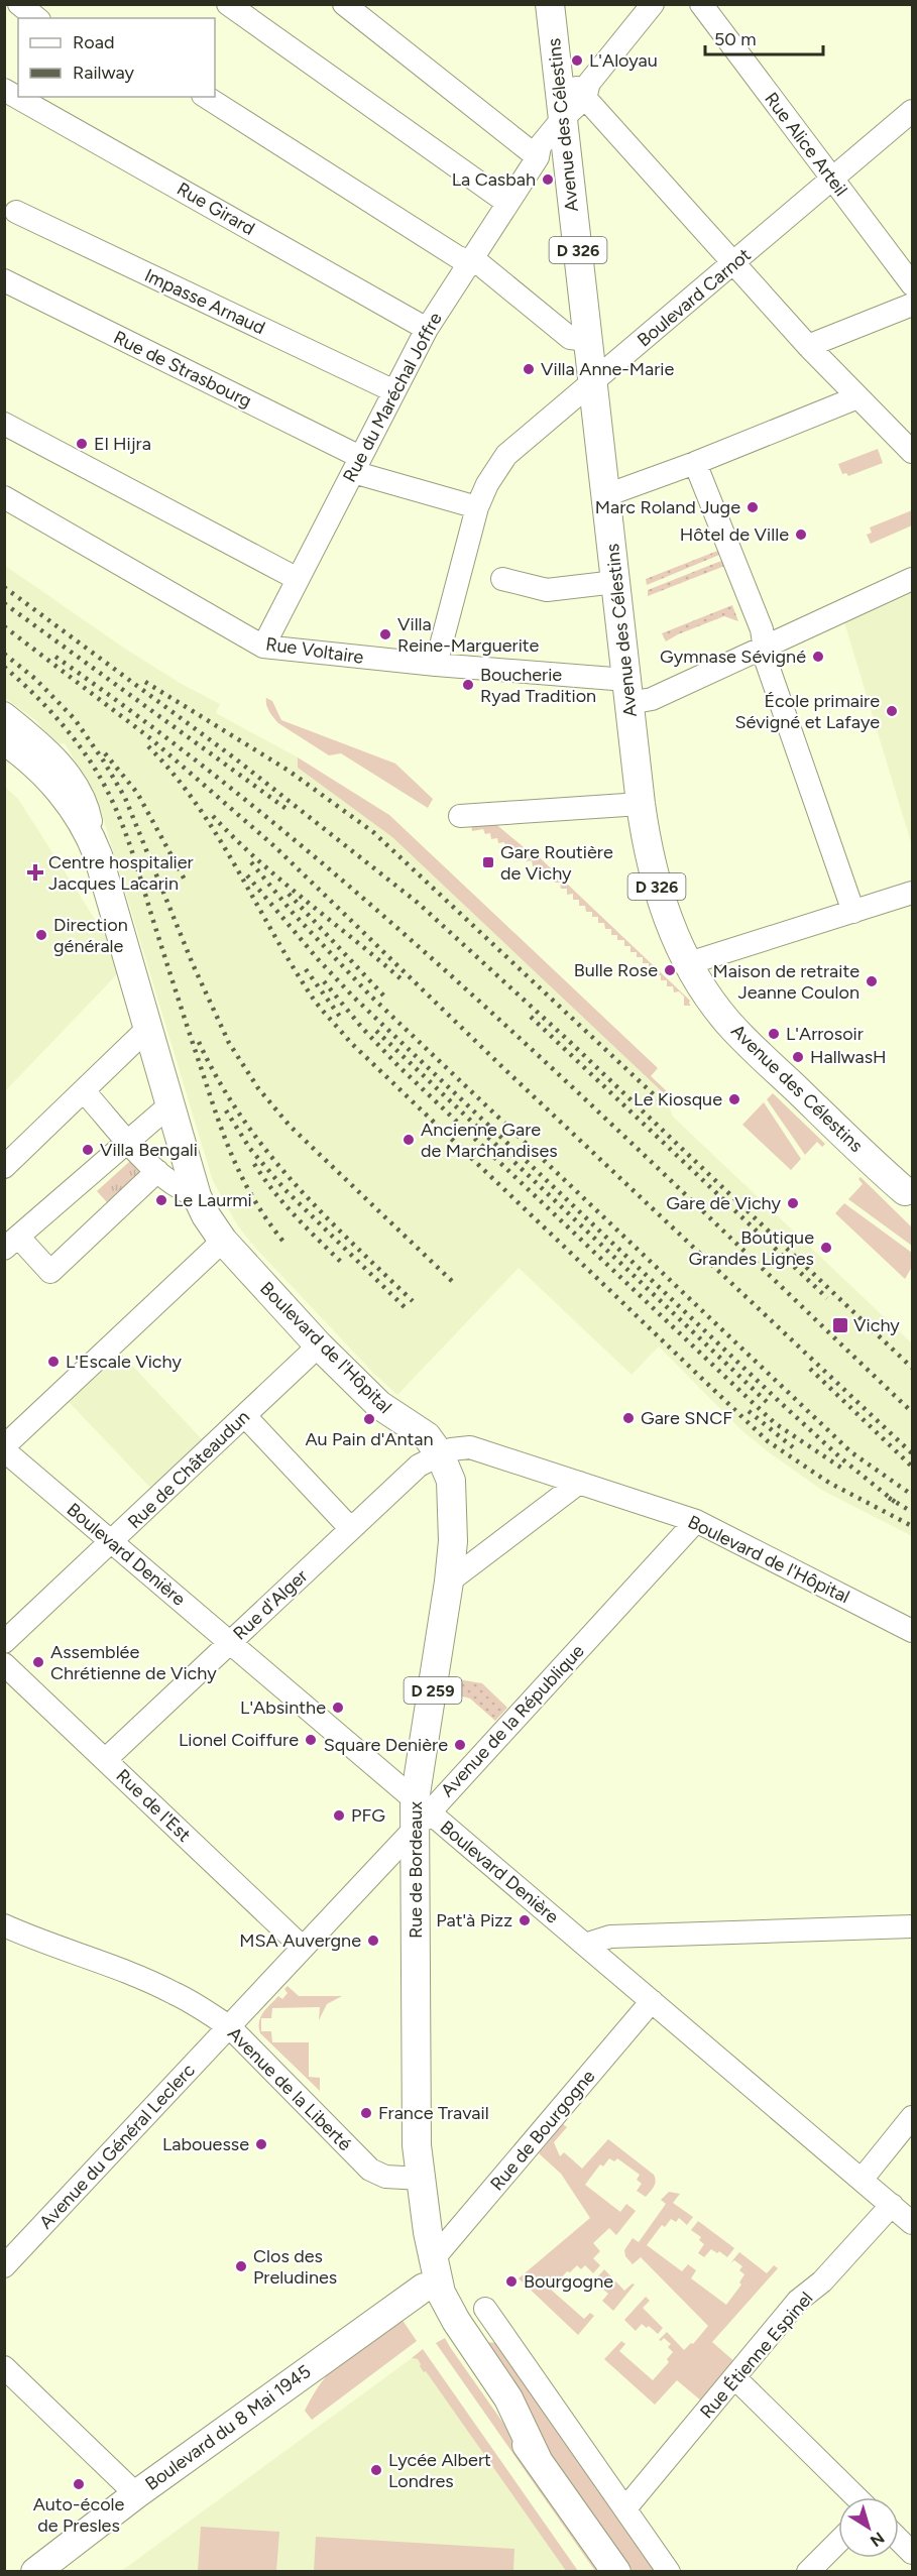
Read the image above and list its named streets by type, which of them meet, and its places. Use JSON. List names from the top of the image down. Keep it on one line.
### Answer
{"streets":{"main road":["Avenue des Célestins","D 326","Boulevard de l'Hôpital","D 259","Rue de Bordeaux","Boulevard du 8 Mai 1945"],"street":["Rue Alice Arteil","Rue Girard","Boulevard Carnot","Impasse Arnaud","Rue de Strasbourg","Rue du Maréchal Joffre","Rue Voltaire","Rue de Châteaudun","Boulevard Denière","Rue d'Alger","Avenue de la République","Rue de l'Est","Avenue de la Liberté","Rue de Bourgogne","Avenue du Général Leclerc","Rue Étienne Espinel"]},"crossings":[["Avenue des Célestins","Boulevard Carnot"],["Avenue des Célestins","Rue du Maréchal Joffre"],["Avenue des Célestins","Rue Voltaire"],["Rue Alice Arteil","Boulevard Carnot"],["Rue Girard","Rue du Maréchal Joffre"],["Boulevard Carnot","Rue de Strasbourg"],["Boulevard Carnot","Rue Voltaire"],["Impasse Arnaud","Rue du Maréchal Joffre"],["Rue de Strasbourg","Rue du Maréchal Joffre"],["Rue du Maréchal Joffre","Rue Voltaire"],["Boulevard de l'Hôpital","Rue de Châteaudun"],["Boulevard de l'Hôpital","Rue d'Alger"],["Boulevard de l'Hôpital","Avenue de la République"],["Boulevard de l'Hôpital","Rue de Bordeaux"],["Rue de Châteaudun","Boulevard Denière"],["Boulevard Denière","Rue d'Alger"],["Boulevard Denière","Avenue de la République"],["Boulevard Denière","Rue de Bordeaux"],["Boulevard Denière","Rue de Bourgogne"],["Boulevard Denière","Rue Étienne Espinel"],["Rue d'Alger","Rue de l'Est"],["Rue d'Alger","Rue de Bordeaux"],["Avenue de la République","Rue de l'Est"],["Avenue de la République","Rue de Bordeaux"],["Avenue de la République","Avenue de la Liberté"],["Avenue de la République","Avenue du Général Leclerc"],["Rue de Bordeaux","Avenue de la Liberté"],["Avenue de la Liberté","Avenue du Général Leclerc"]],"places":{"other":["L'Aloyau","La Casbah","Villa Anne-Marie","El Hijra","Marc Roland Juge","Hôtel de Ville","Villa Reine-Marguerite","Gymnase Sévigné","Boucherie Ryad Tradition","École primaire Sévigné et Lafaye","Direction générale","Bulle Rose","Maison de retraite Jeanne Coulon","L'Arrosoir","HallwasH","Le Kiosque","Ancienne Gare de Marchandises","Villa Bengali","Le Laurmi","Gare de Vichy","Boutique Grandes Lignes","L'Escale Vichy","Gare SNCF","Au Pain d'Antan","Assemblée Chrétienne de Vichy","L'Absinthe","Lionel Coiffure","Square Denière","PFG","Pat'à Pizz","MSA Auvergne","France Travail","Labouesse","Clos des Preludines","Bourgogne","Lycée Albert Londres","Auto-école de Presles"],"transit":["Gare Routière de Vichy","Vichy"],"health":["Centre hospitalier Jacques Lacarin"]},"legend":["Road","Railway"],"scale_bar":"50 m","north":"bottom right"}
